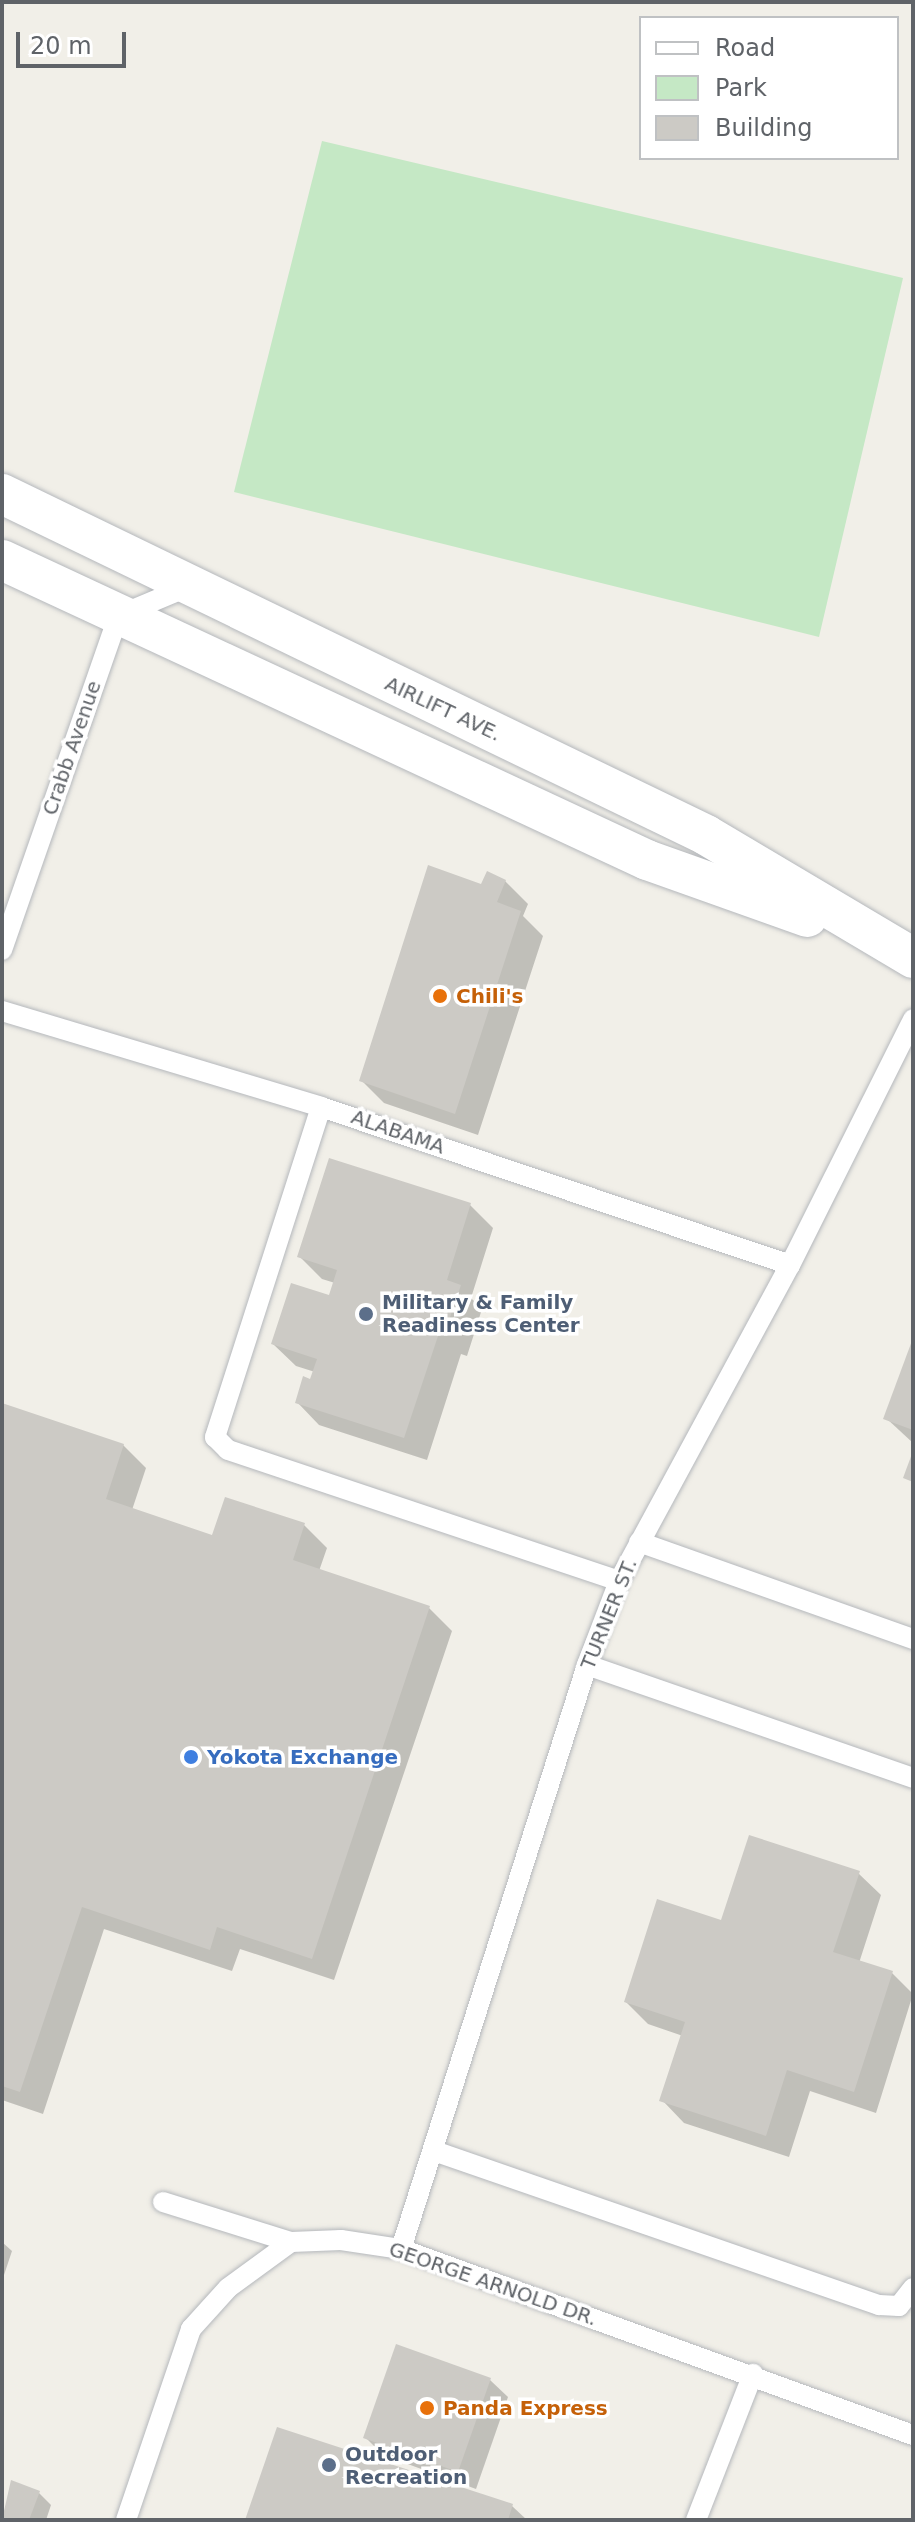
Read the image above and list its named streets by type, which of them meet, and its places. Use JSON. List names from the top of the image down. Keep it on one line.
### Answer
{"streets":{"street":["AIRLIFT AVE."],"lane":["Crabb Avenue","ALABAMA","TURNER ST.","GEORGE ARNOLD DR."]},"crossings":[["AIRLIFT AVE.","Crabb Avenue"],["ALABAMA","TURNER ST."],["TURNER ST.","GEORGE ARNOLD DR."]],"places":["Chili's","Military & Family Readiness Center","Yokota Exchange","Panda Express","Outdoor Recreation"],"legend":["Road","Park","Building"],"scale_bar":"20 m"}
